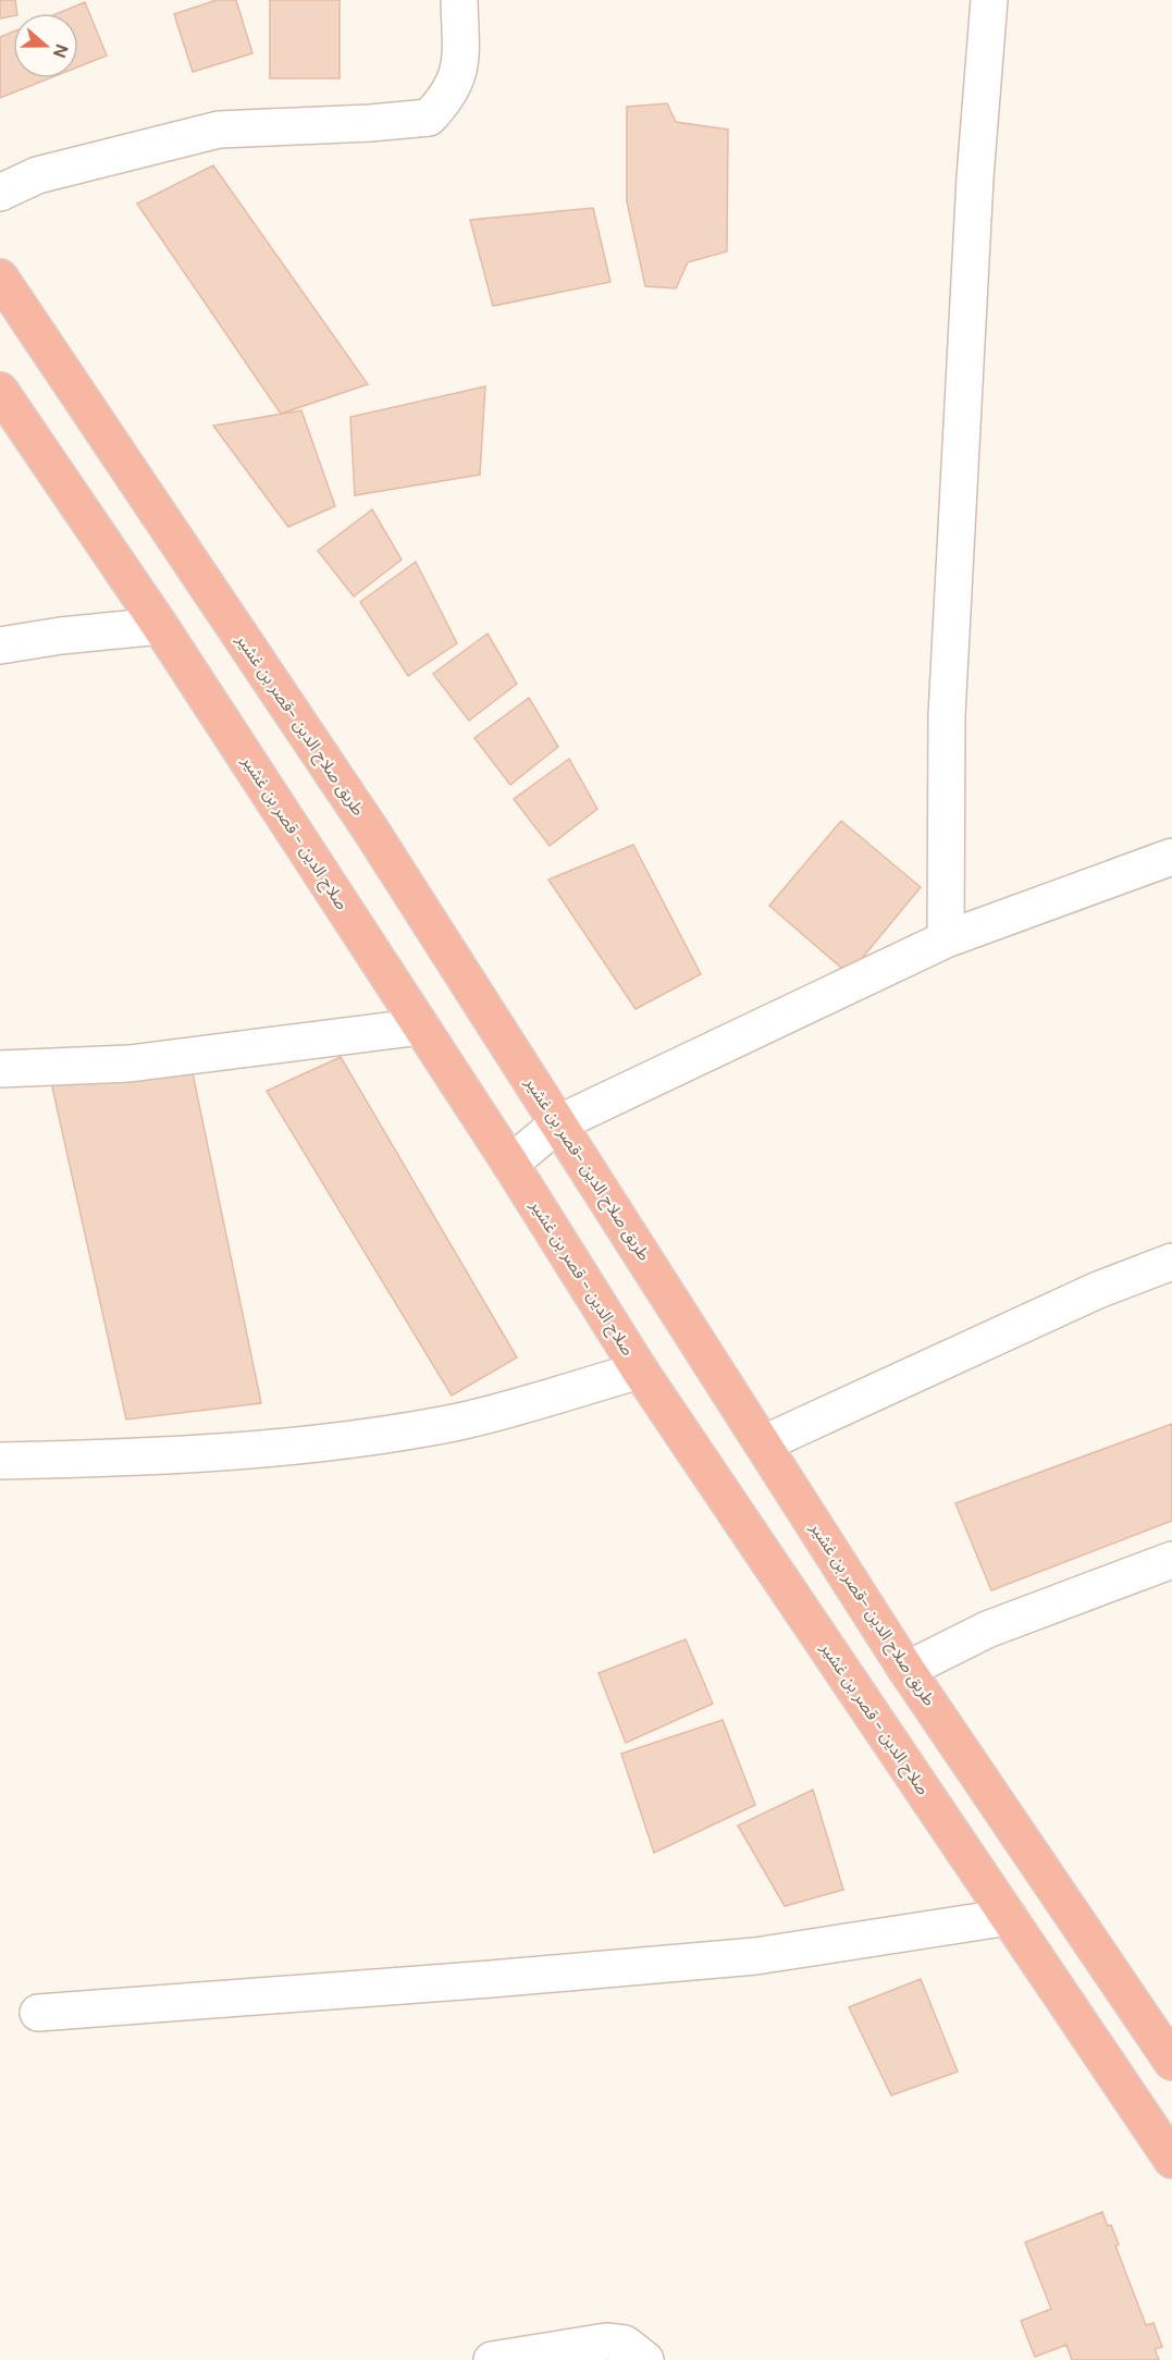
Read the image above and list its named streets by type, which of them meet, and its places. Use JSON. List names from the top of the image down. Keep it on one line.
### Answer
{"streets":{"highway":["طريق صلاح الدين -قصر بن غشير","صلاح الدين - قصر بن غشير"]},"north":"right"}
